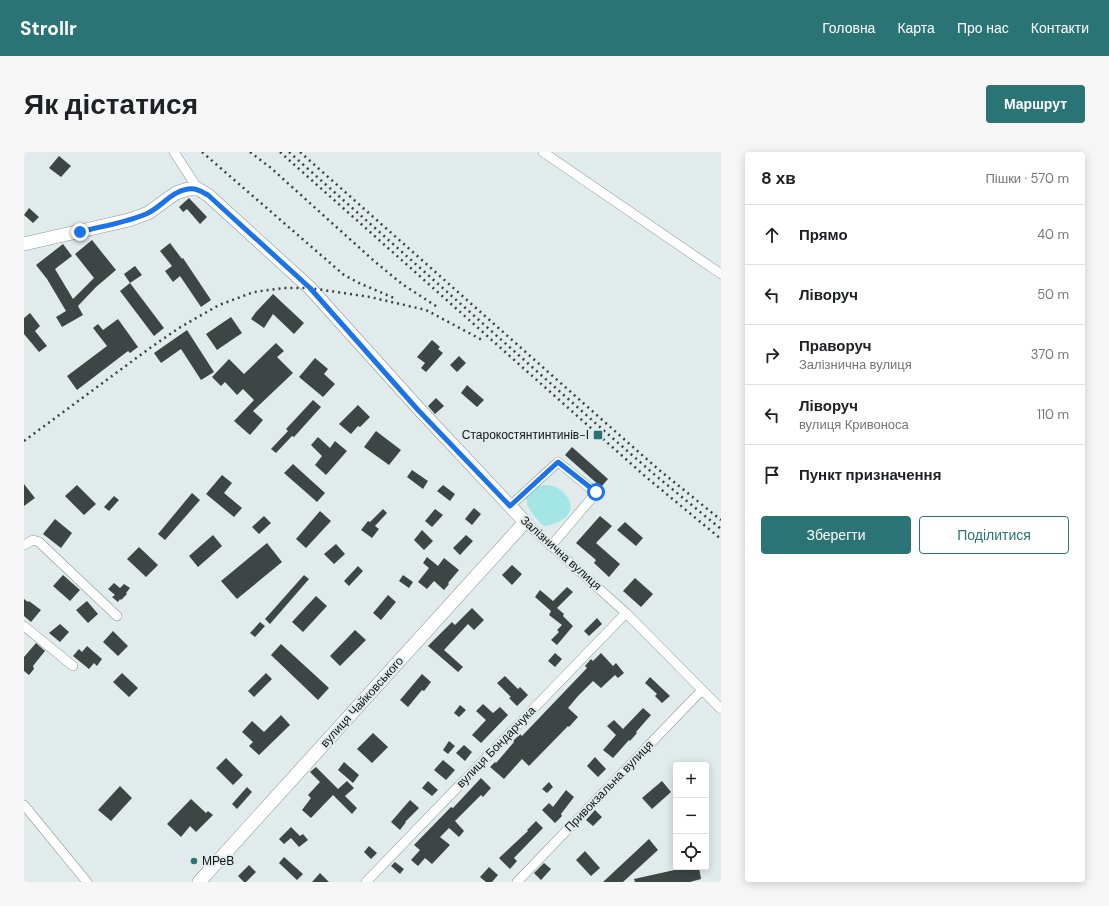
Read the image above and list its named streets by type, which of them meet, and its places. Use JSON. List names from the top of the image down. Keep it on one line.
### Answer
{"streets":{"street":["Залізнична вулиця","вулиця Чайковського","вулиця Бондарчука","Привокзальна вулиця"]},"crossings":[["Залізнична вулиця","вулиця Чайковського"],["Залізнична вулиця","вулиця Бондарчука"],["Залізнична вулиця","Привокзальна вулиця"]],"places":{"transit":["Старокостянтинтинів-І"],"other":["МРеВ"]},"page":{"header":"Strollr","nav":["Головна","Карта","Про нас","Контакти"],"buttons":["Маршрут",["Зберегти","Поділитися"]],"title":"Як дістатися","heading":["8 хв","Пішки · 570 m"],"list":[["Прямо","40 m"],["Ліворуч","50 m"],["Праворуч","Залізнична вулиця","370 m"],["Ліворуч","вулиця Кривоноса","110 m"],"Пункт призначення"],"map_buttons":["+","−"]}}
